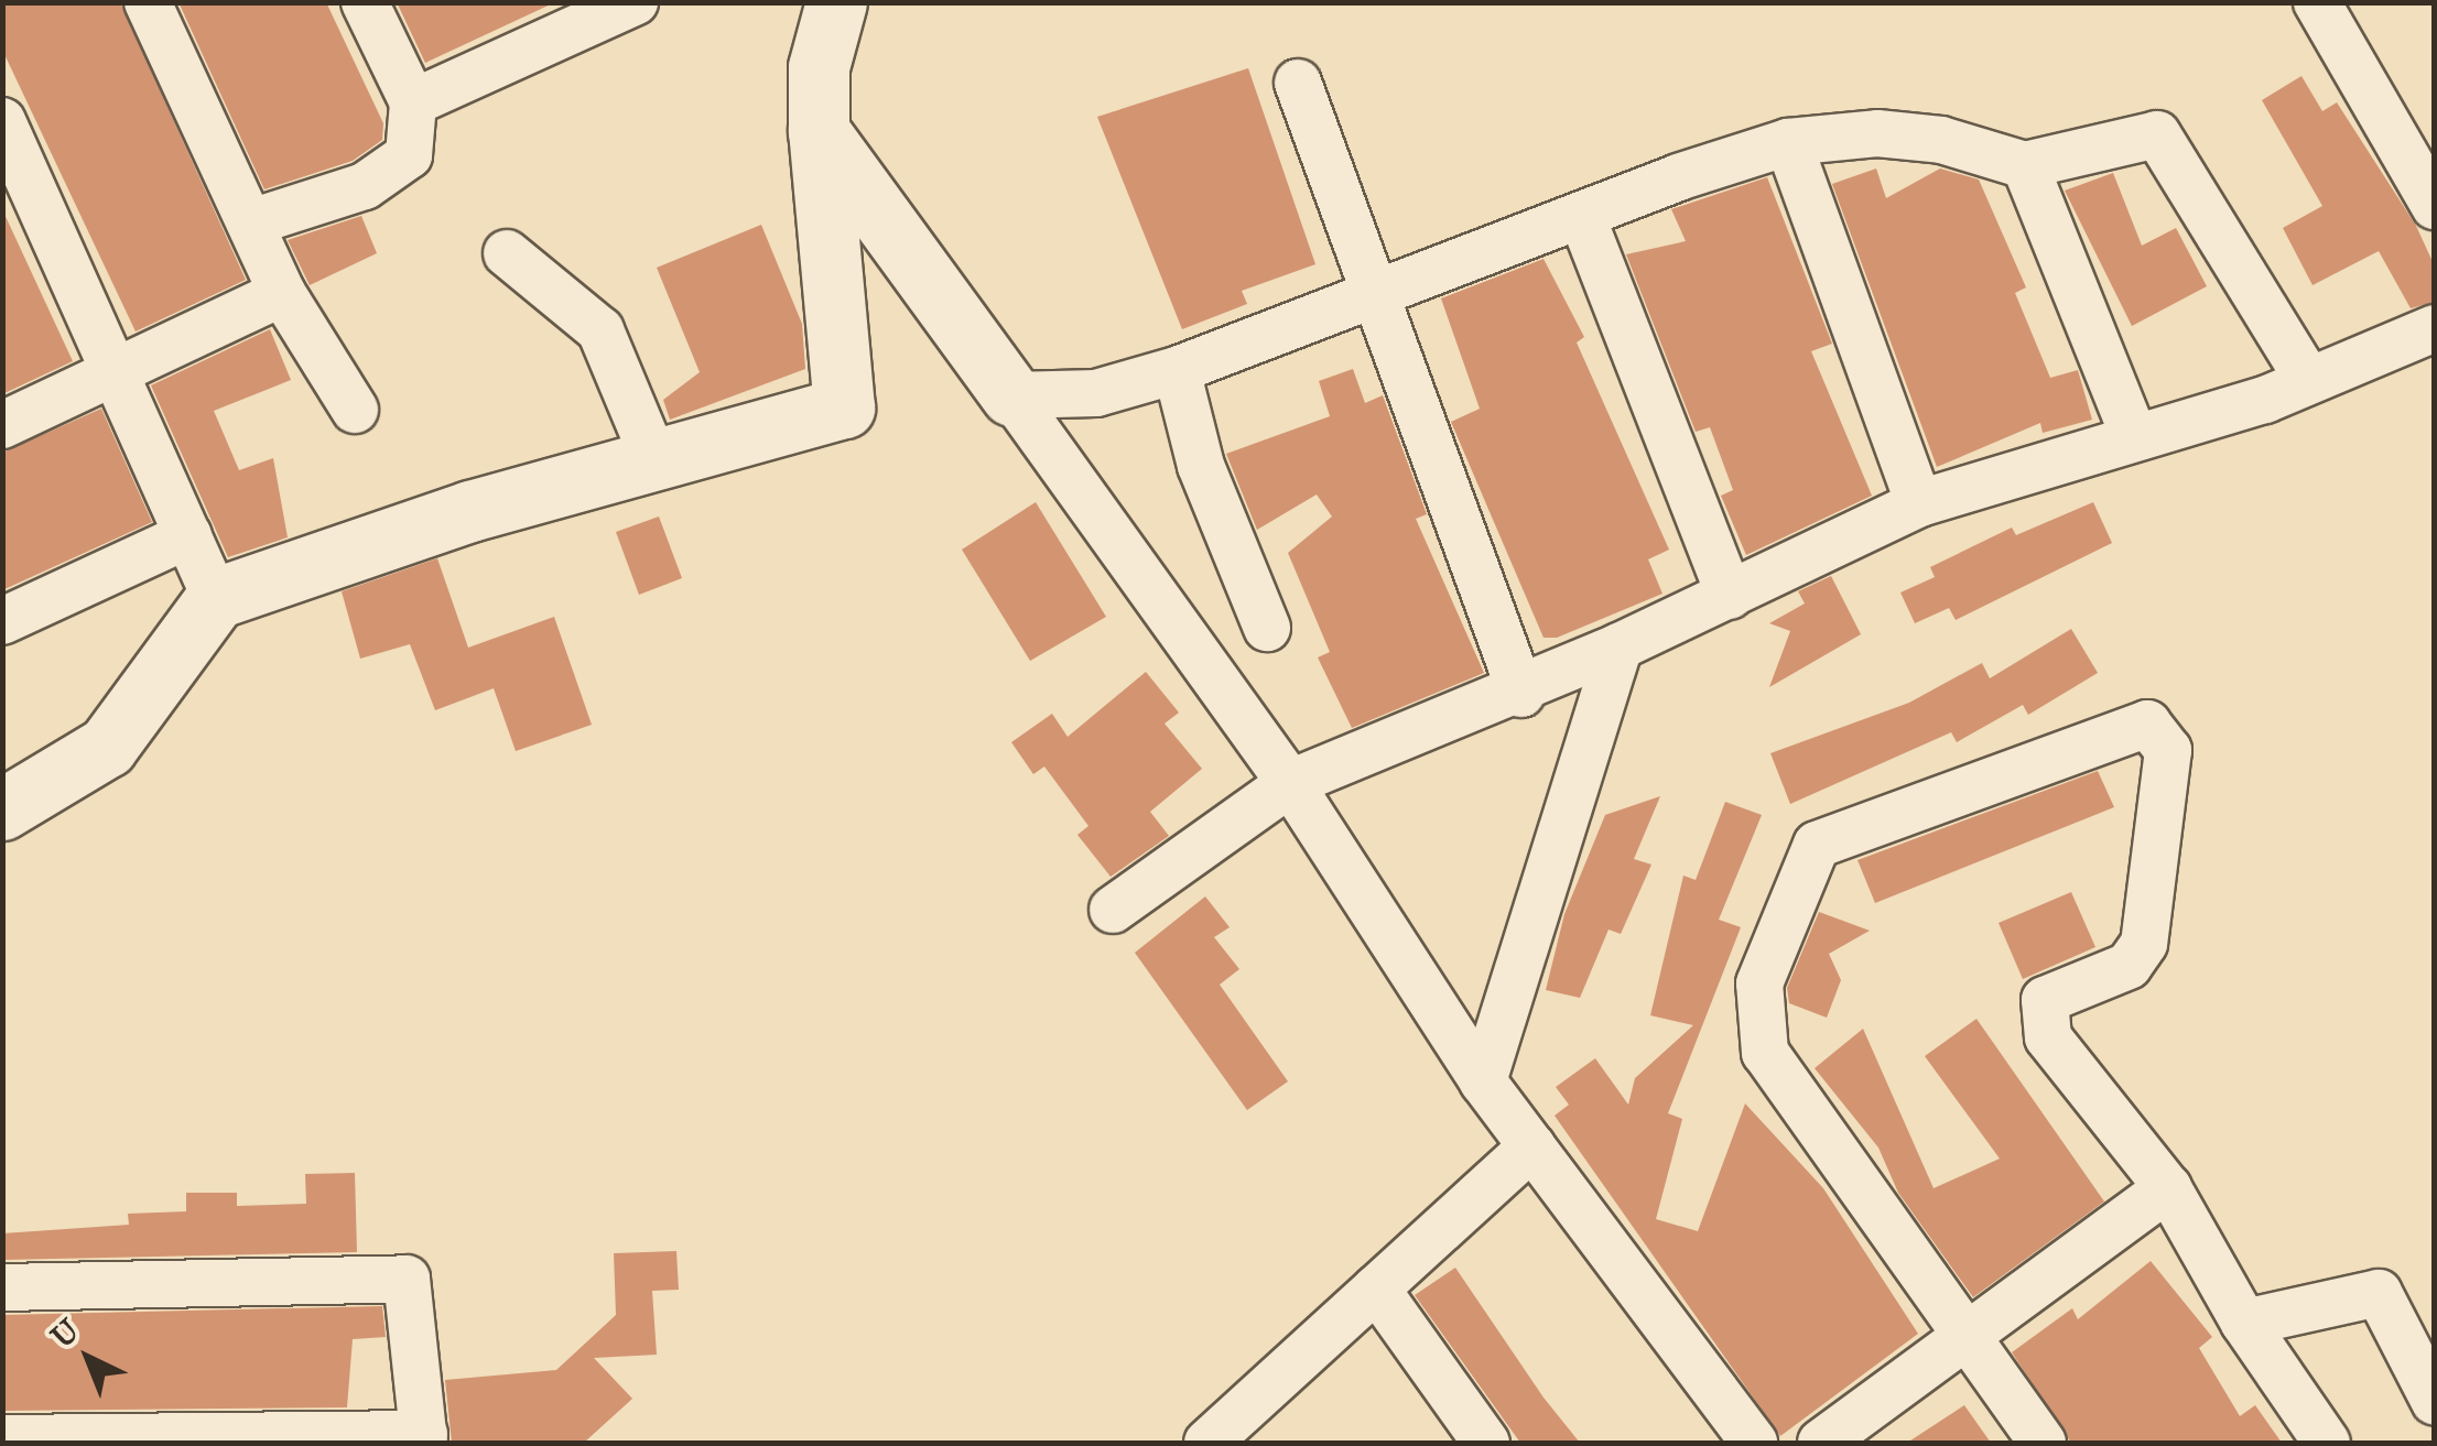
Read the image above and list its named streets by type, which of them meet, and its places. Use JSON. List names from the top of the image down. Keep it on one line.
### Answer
{"north":"top left"}
